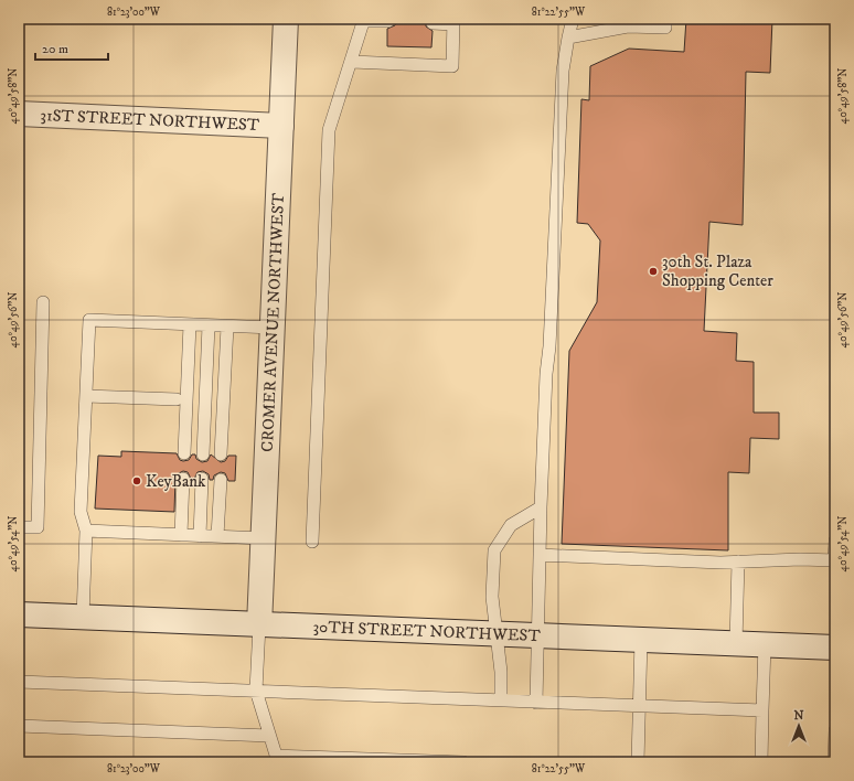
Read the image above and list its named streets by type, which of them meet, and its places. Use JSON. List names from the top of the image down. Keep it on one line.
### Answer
{"streets":{"street":["31ST STREET NORTHWEST","CROMER AVENUE NORTHWEST","30TH STREET NORTHWEST"]},"crossings":[["31ST STREET NORTHWEST","CROMER AVENUE NORTHWEST"],["CROMER AVENUE NORTHWEST","30TH STREET NORTHWEST"]],"places":["30th St. Plaza Shopping Center","KeyBank"],"scale_bar":"20 m","north":"top","coordinates":["81°23'00\"W","81°22'55\"W","40°49'58\"N","40°49'56\"N","40°49'54\"N"]}
